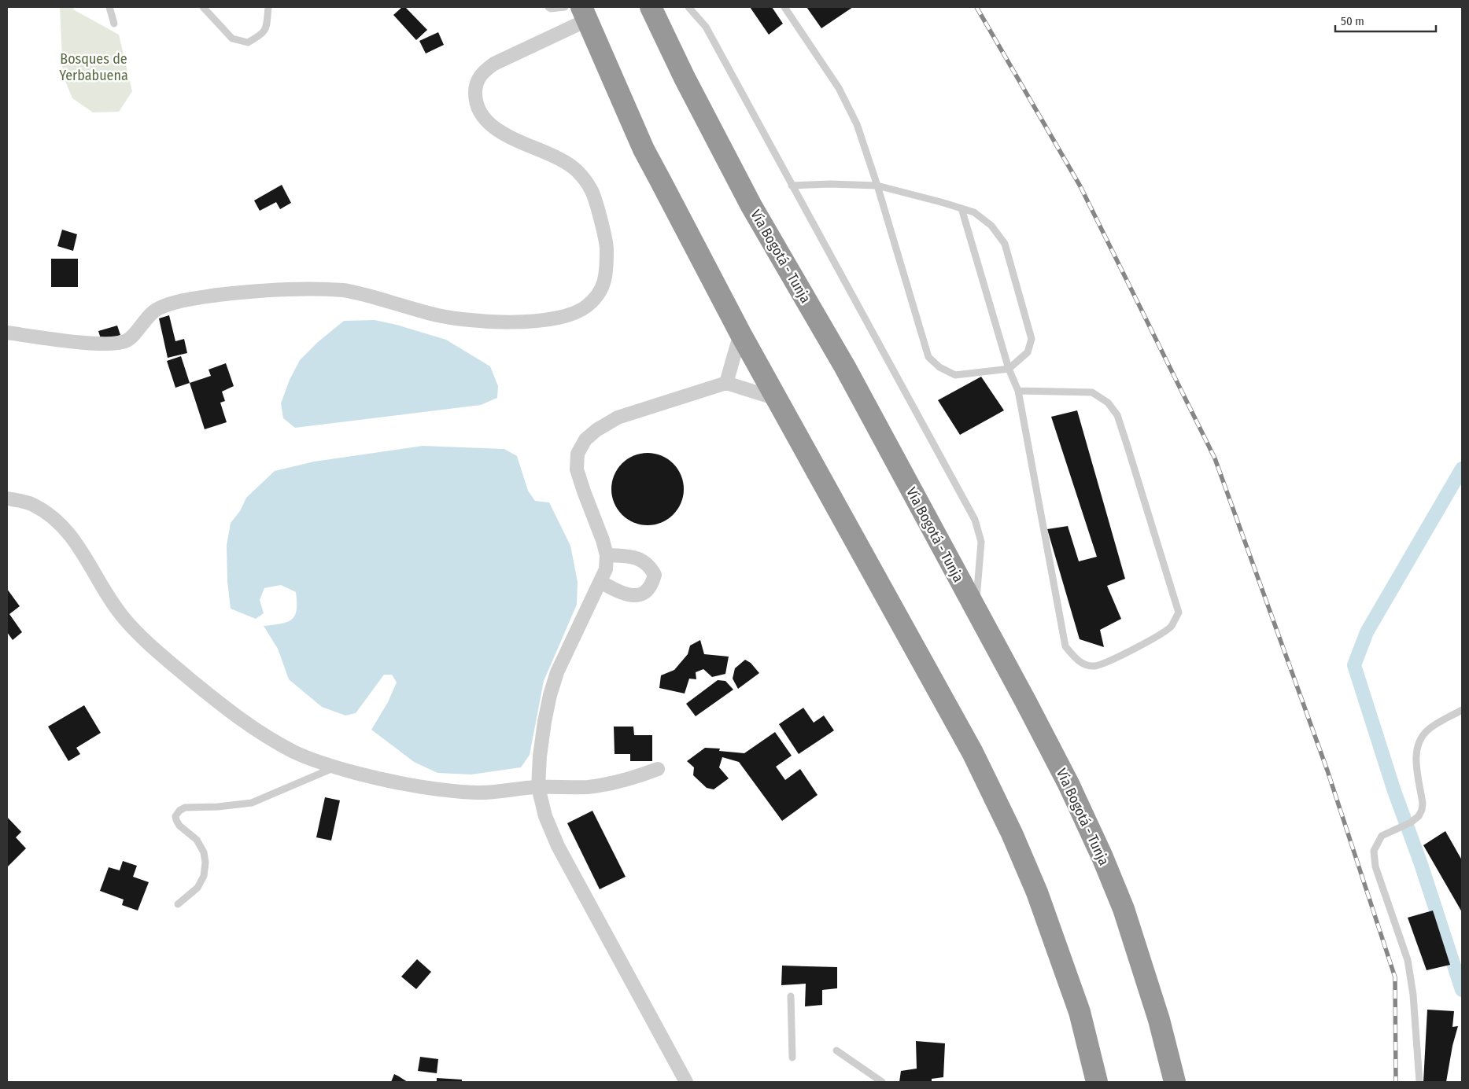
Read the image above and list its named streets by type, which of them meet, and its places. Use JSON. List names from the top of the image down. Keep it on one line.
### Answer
{"streets":{"highway":["Vía Bogotá - Tunja"]},"parks":["Bosques de Yerbabuena"],"scale_bar":"50 m"}
